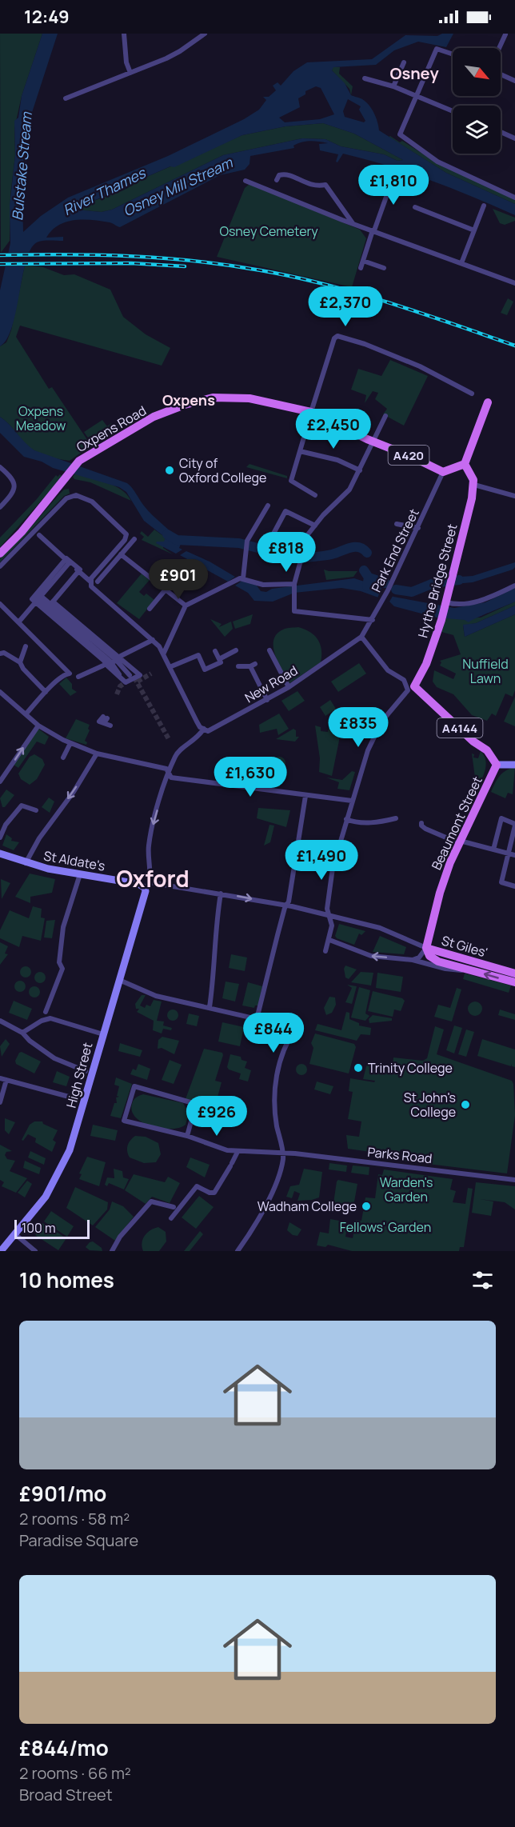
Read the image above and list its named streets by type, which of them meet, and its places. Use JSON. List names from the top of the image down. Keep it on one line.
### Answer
{"streets":{"main road":["Oxpens Road","A420","Hythe Bridge Street","A4144","Beaumont Street","St Giles'"],"street":["Park End Street","New Road","St Aldate's","High Street","Parks Road"]},"crossings":[["Oxpens Road","A420"],["A420","Park End Street"],["Park End Street","New Road"],["Hythe Bridge Street","Beaumont Street"],["Beaumont Street","St Giles'"],["St Aldate's","High Street"]],"districts":["Osney","Oxpens","Oxford"],"water":["Bulstake Stream","Osney Mill Stream","River Thames"],"parks":["Osney Cemetery","Oxpens Meadow","Nuffield Lawn","Warden's Garden","Fellows' Garden"],"places":["City of Oxford College","Trinity College","St John's College","Wadham College"],"scale_bar":"100 m","north":"bottom right","page":{"status":"12:49","price":["£1,810","£2,370","£2,450","£818","£901","£835","£1,630","£1,490","£844","£926"],"scale":"100 m","heading":"10 homes","list":[{"name":"£901/mo","note":"2 rooms · 58 m² · Paradise Square"},{"name":"£844/mo","note":"2 rooms · 66 m² · Broad Street"}]}}
